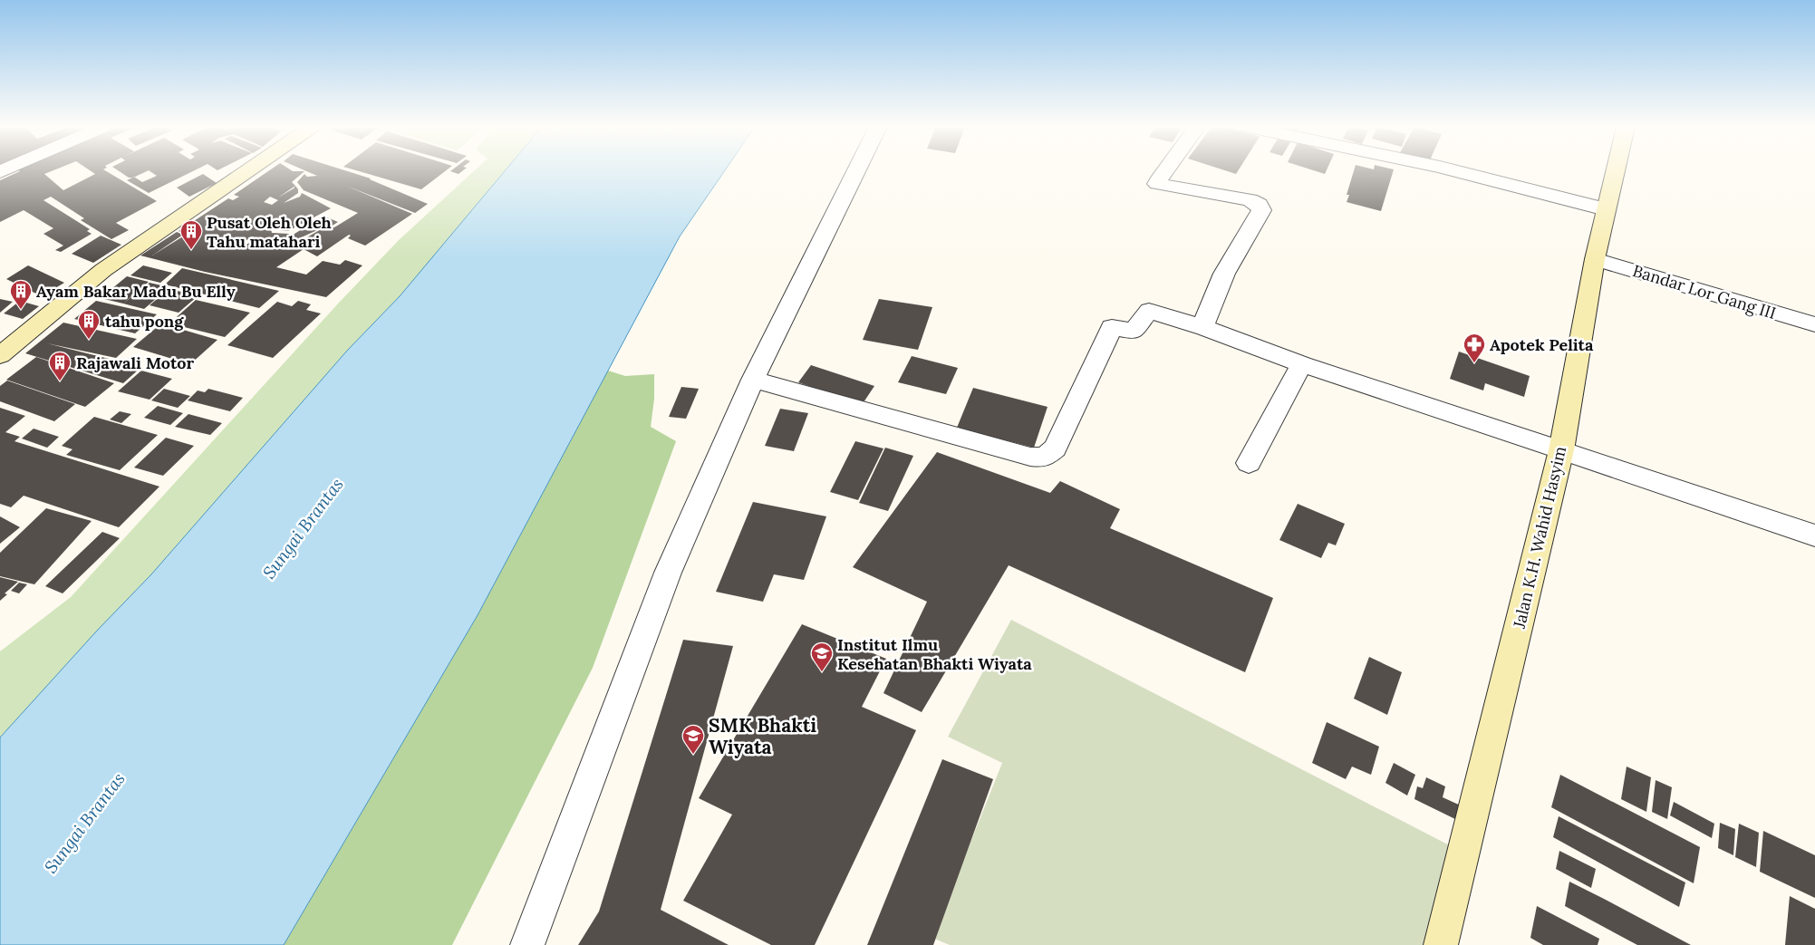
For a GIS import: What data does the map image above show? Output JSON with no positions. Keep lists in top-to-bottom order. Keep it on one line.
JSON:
{"streets":{"main road":["Jalan K.H. Wahid Hasyim"],"street":["Bandar Lor Gang III"]},"crossings":[["Bandar Lor Gang III","Jalan K.H. Wahid Hasyim"]],"water":["Sungai Brantas"],"places":{"building":["Pusat Oleh Oleh Tahu matahari","Ayam Bakar Madu Bu Elly","tahu pong","Rajawali Motor"],"pharmacy":["Apotek Pelita"],"school or university":["Institut Ilmu Kesehatan Bhakti Wiyata","SMK Bhakti Wiyata"]}}
